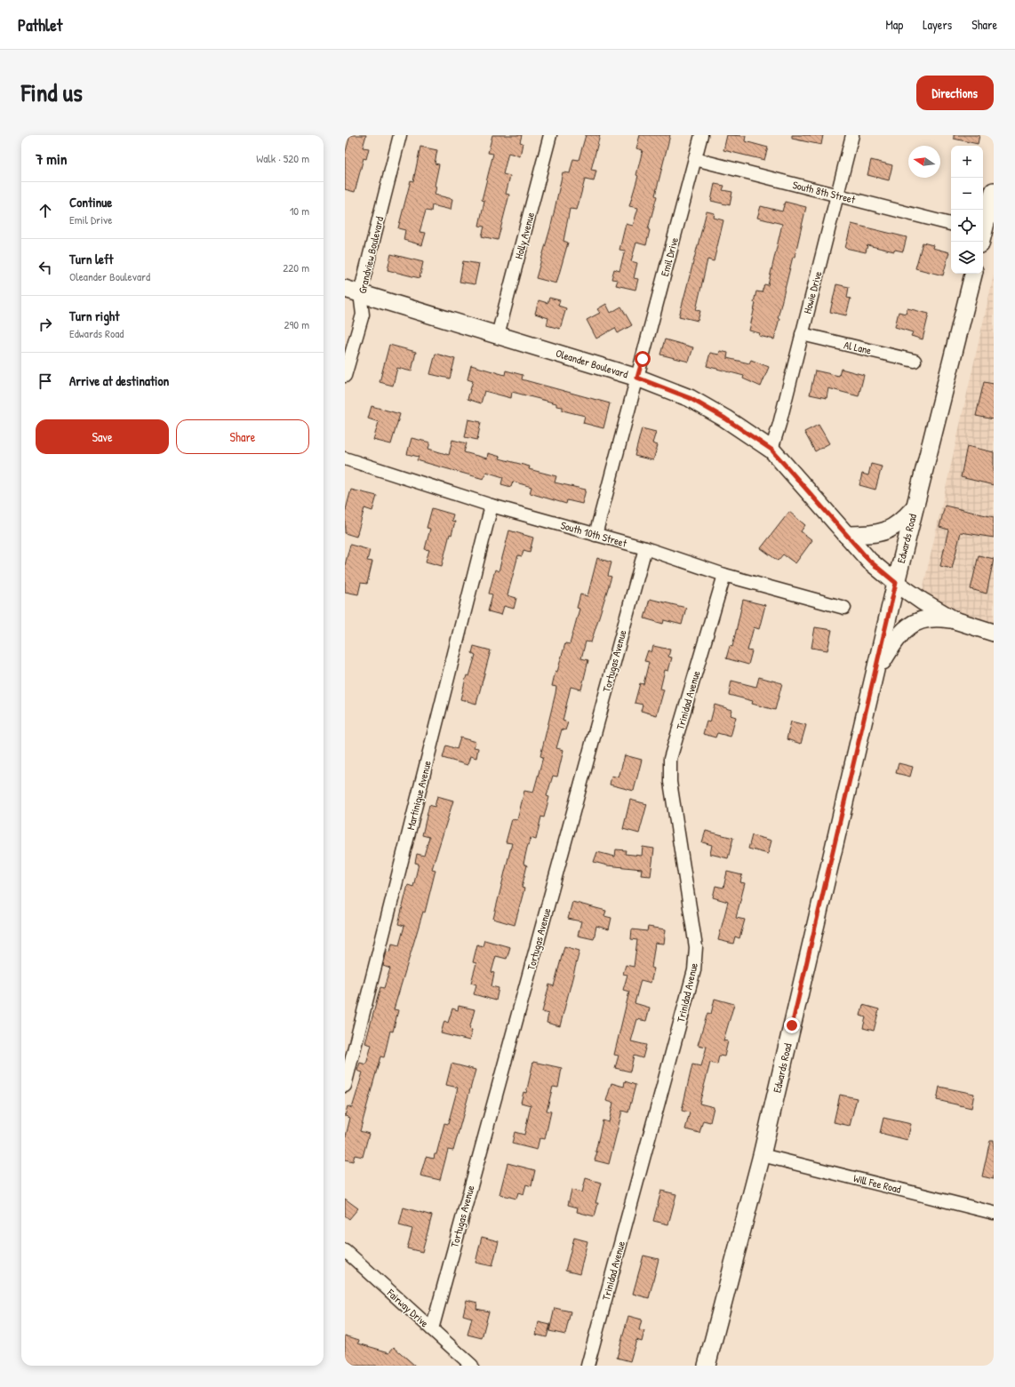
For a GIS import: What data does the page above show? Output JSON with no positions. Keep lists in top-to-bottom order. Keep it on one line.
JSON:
{"streets":{"main road":["Oleander Boulevard","Edwards Road"],"street":["South 8th Street","Holly Avenue","Grandview Boulevard","Emil Drive","Howie Drive","Al Lane","South 10th Street","Tortugas Avenue","Trinidad Avenue","Martinique Avenue","Will Fee Road","Fairway Drive"]},"crossings":[["South 8th Street","Emil Drive"],["South 8th Street","Howie Drive"],["Holly Avenue","Oleander Boulevard"],["Grandview Boulevard","Oleander Boulevard"],["Emil Drive","Oleander Boulevard"],["Howie Drive","Al Lane"],["Howie Drive","Oleander Boulevard"],["Oleander Boulevard","Edwards Road"],["South 10th Street","Tortugas Avenue"],["South 10th Street","Trinidad Avenue"],["South 10th Street","Martinique Avenue"],["Edwards Road","Will Fee Road"],["Tortugas Avenue","Fairway Drive"]],"north":"left","page":{"header":"Pathlet","nav":["Map","Layers","Share"],"title":"Find us","buttons":["Directions",["Save","Share"]],"heading":["7 min","Walk · 520 m"],"map_buttons":["+","−"],"list":[["Continue","Emil Drive","10 m"],["Turn left","Oleander Boulevard","220 m"],["Turn right","Edwards Road","290 m"],"Arrive at destination"]}}
